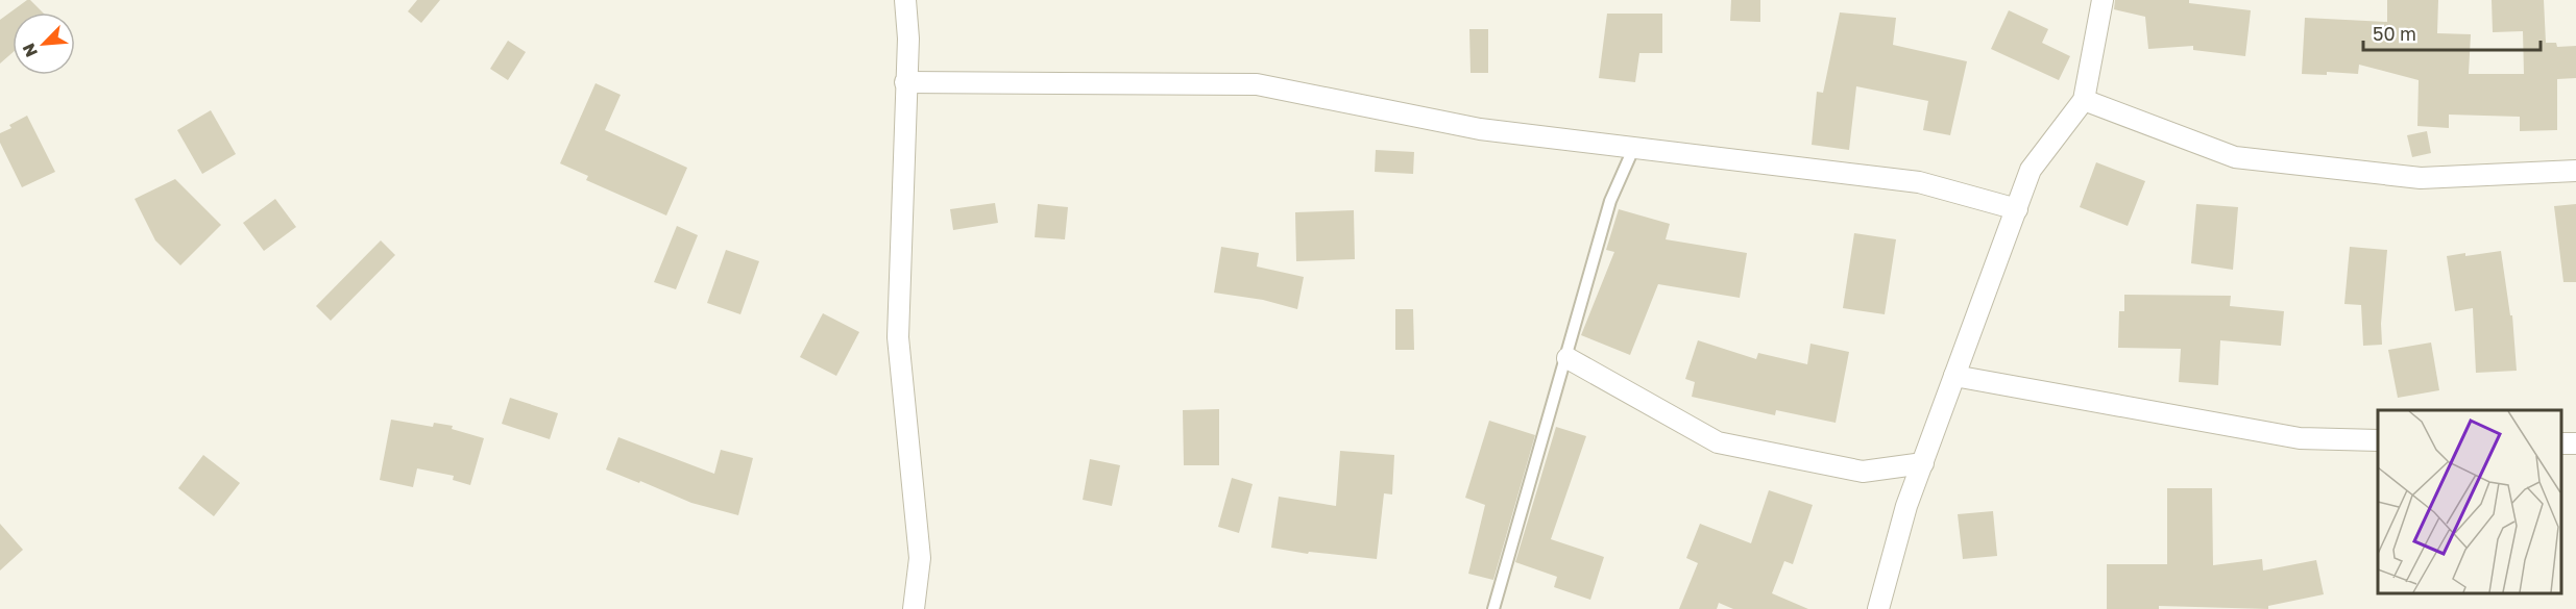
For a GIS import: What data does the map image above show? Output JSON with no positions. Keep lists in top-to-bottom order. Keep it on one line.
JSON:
{"scale_bar":"50 m","north":"bottom left"}
